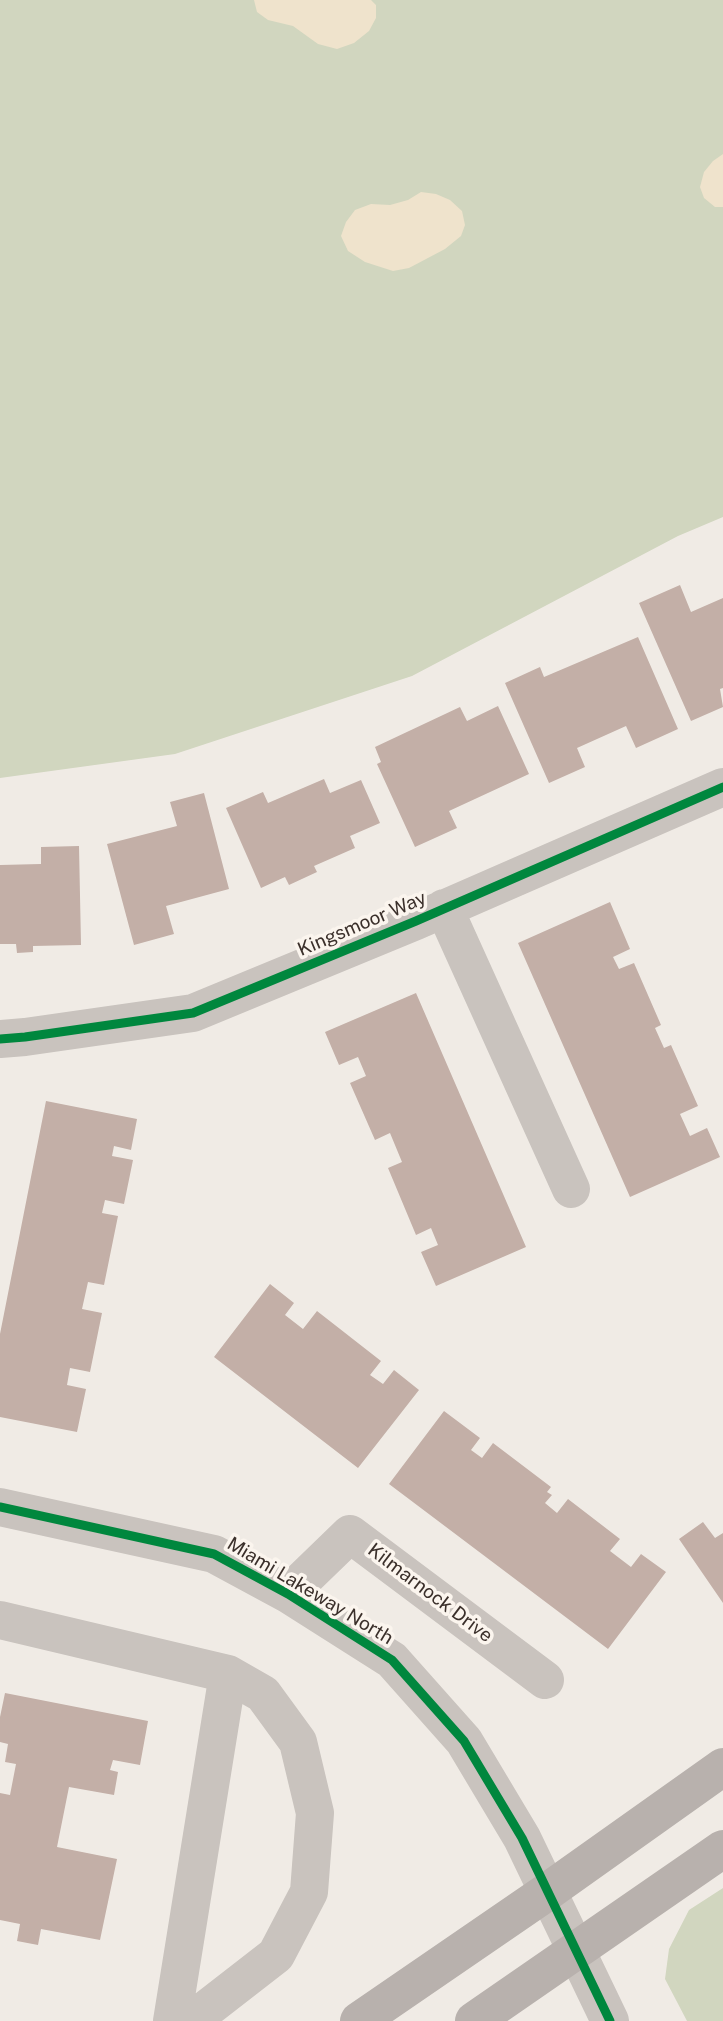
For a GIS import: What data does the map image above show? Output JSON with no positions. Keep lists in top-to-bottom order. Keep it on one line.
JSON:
{"streets":{"street":["Kingsmoor Way","Miami Lakeway North","Kilmarnock Drive"]},"crossings":[["Miami Lakeway North","Kilmarnock Drive"]]}
